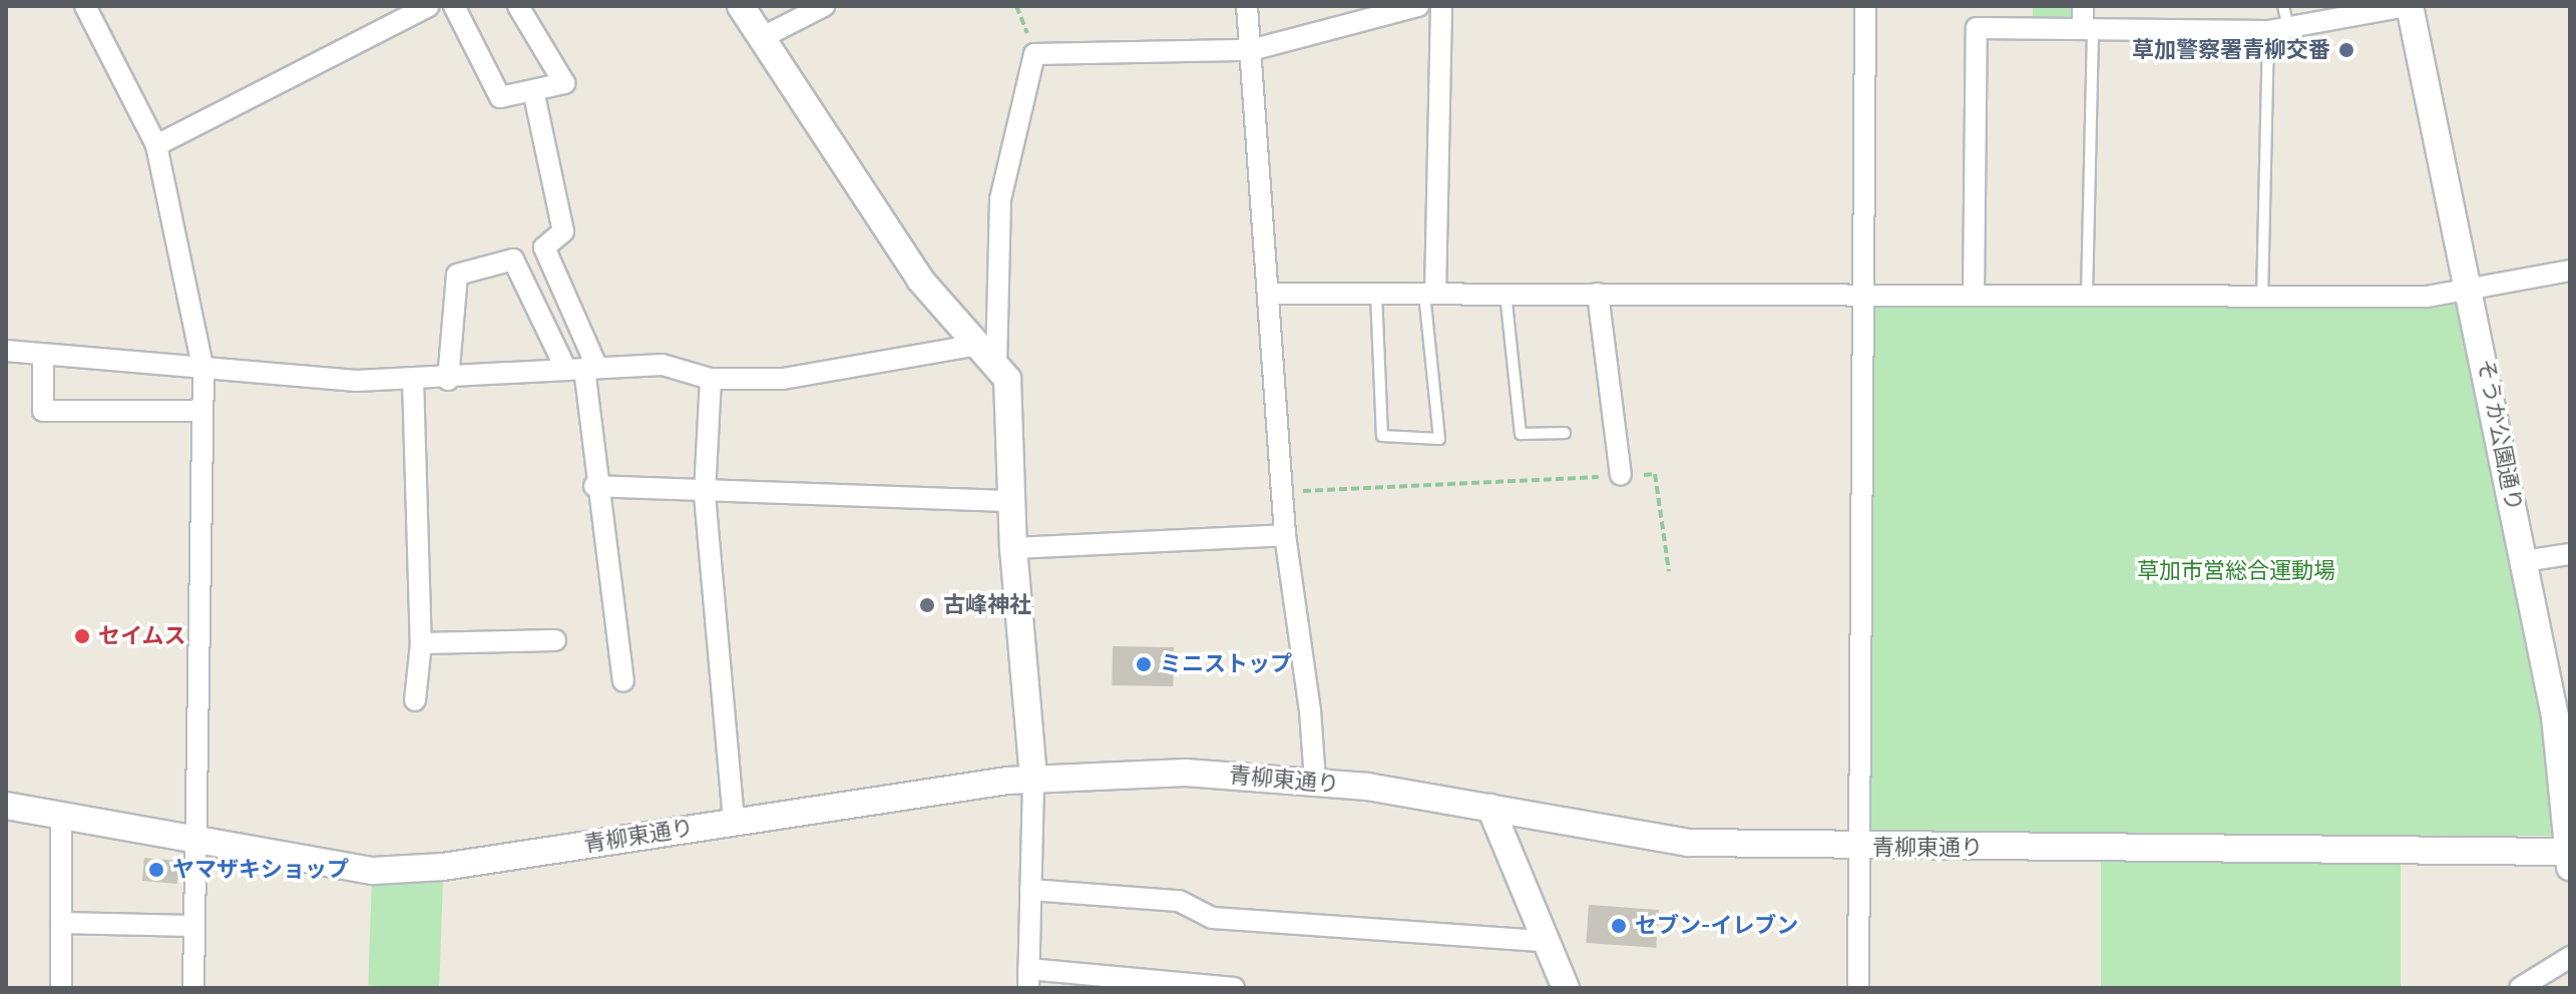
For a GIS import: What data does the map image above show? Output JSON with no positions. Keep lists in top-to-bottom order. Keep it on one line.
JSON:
{"streets":{"street":["そうか公園通り","青柳東通り"]},"crossings":[["そうか公園通り","青柳東通り"]],"parks":["草加市営総合運動場"],"places":["草加警察署青柳交番","古峰神社","セイムス","ミニストップ","ヤマザキショップ","セブン-イレブン"]}
